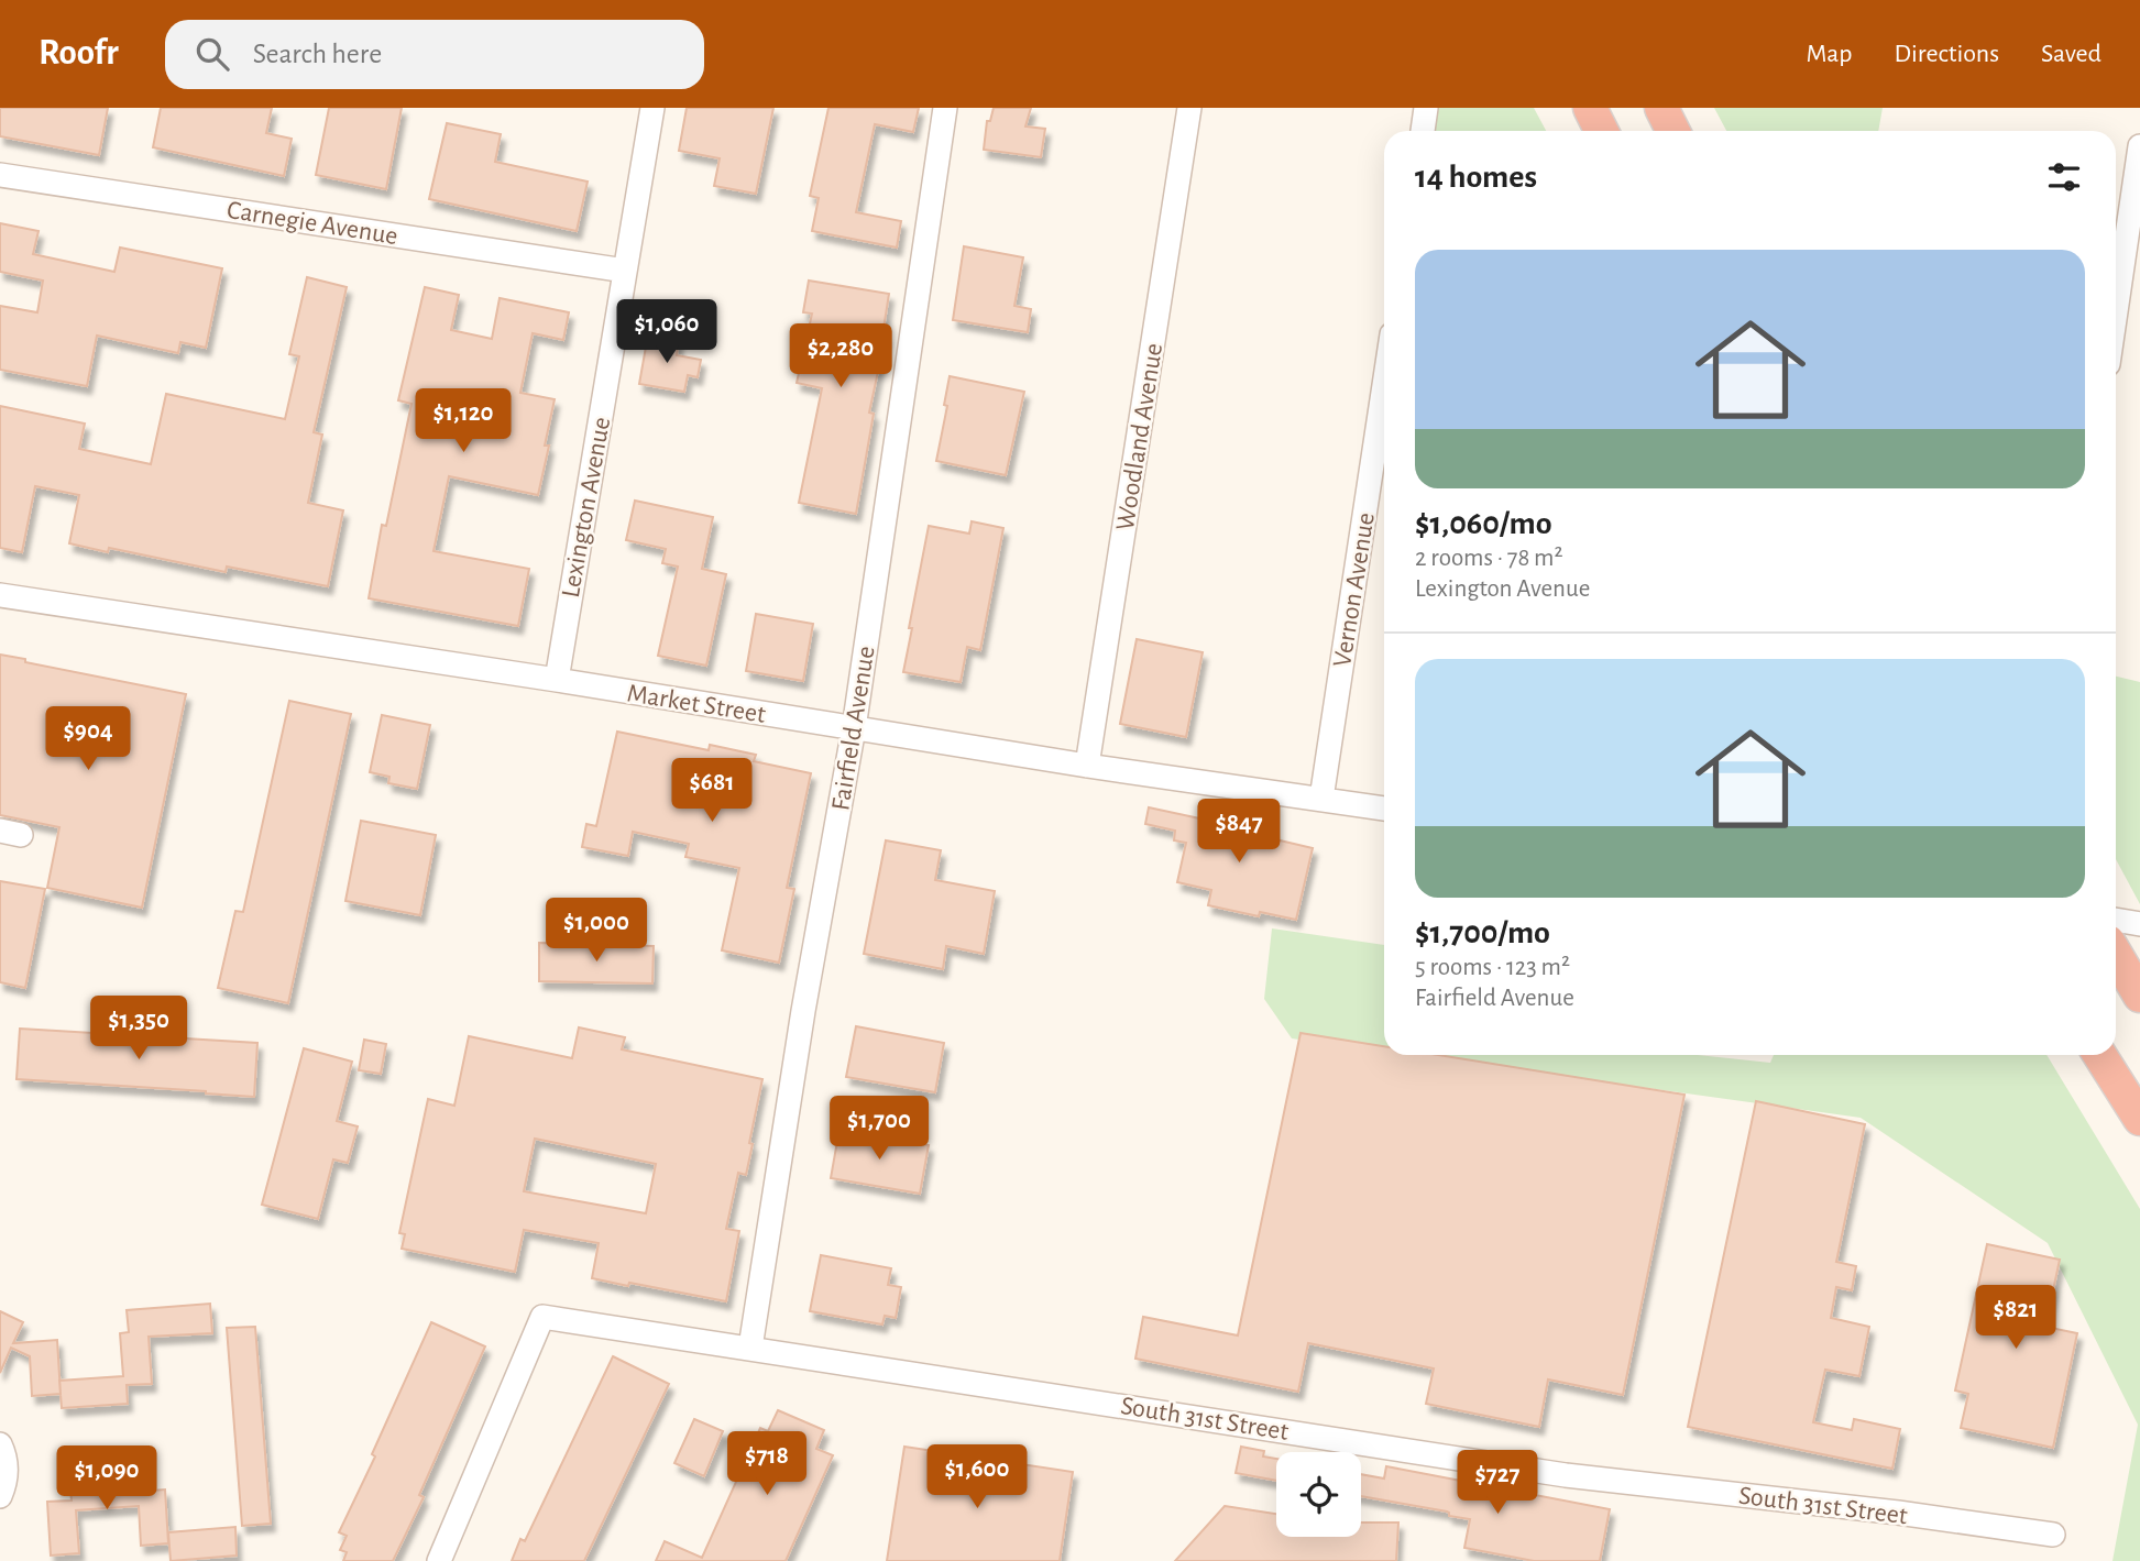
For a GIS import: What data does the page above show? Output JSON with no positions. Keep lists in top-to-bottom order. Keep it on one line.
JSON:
{"streets":{"street":["Carnegie Avenue","Woodland Avenue","Lexington Avenue","Vernon Avenue","Market Street","Fairfield Avenue","South 31st Street"]},"crossings":[["Carnegie Avenue","Lexington Avenue"],["Woodland Avenue","Market Street"],["Lexington Avenue","Market Street"],["Vernon Avenue","Market Street"],["Market Street","Fairfield Avenue"],["Fairfield Avenue","South 31st Street"]],"page":{"header":"Roofr","search":"Search here","nav":["Map","Directions","Saved"],"heading":"14 homes","list":[{"name":"$1,060/mo","note":"2 rooms · 78 m² · Lexington Avenue"},{"name":"$1,700/mo","note":"5 rooms · 123 m² · Fairfield Avenue"}],"price":["$1,060","$2,280","$1,120","$904","$681","$847","$1,000","$1,350","$1,700","$821","$718","$1,600","$1,090","$727"]}}
